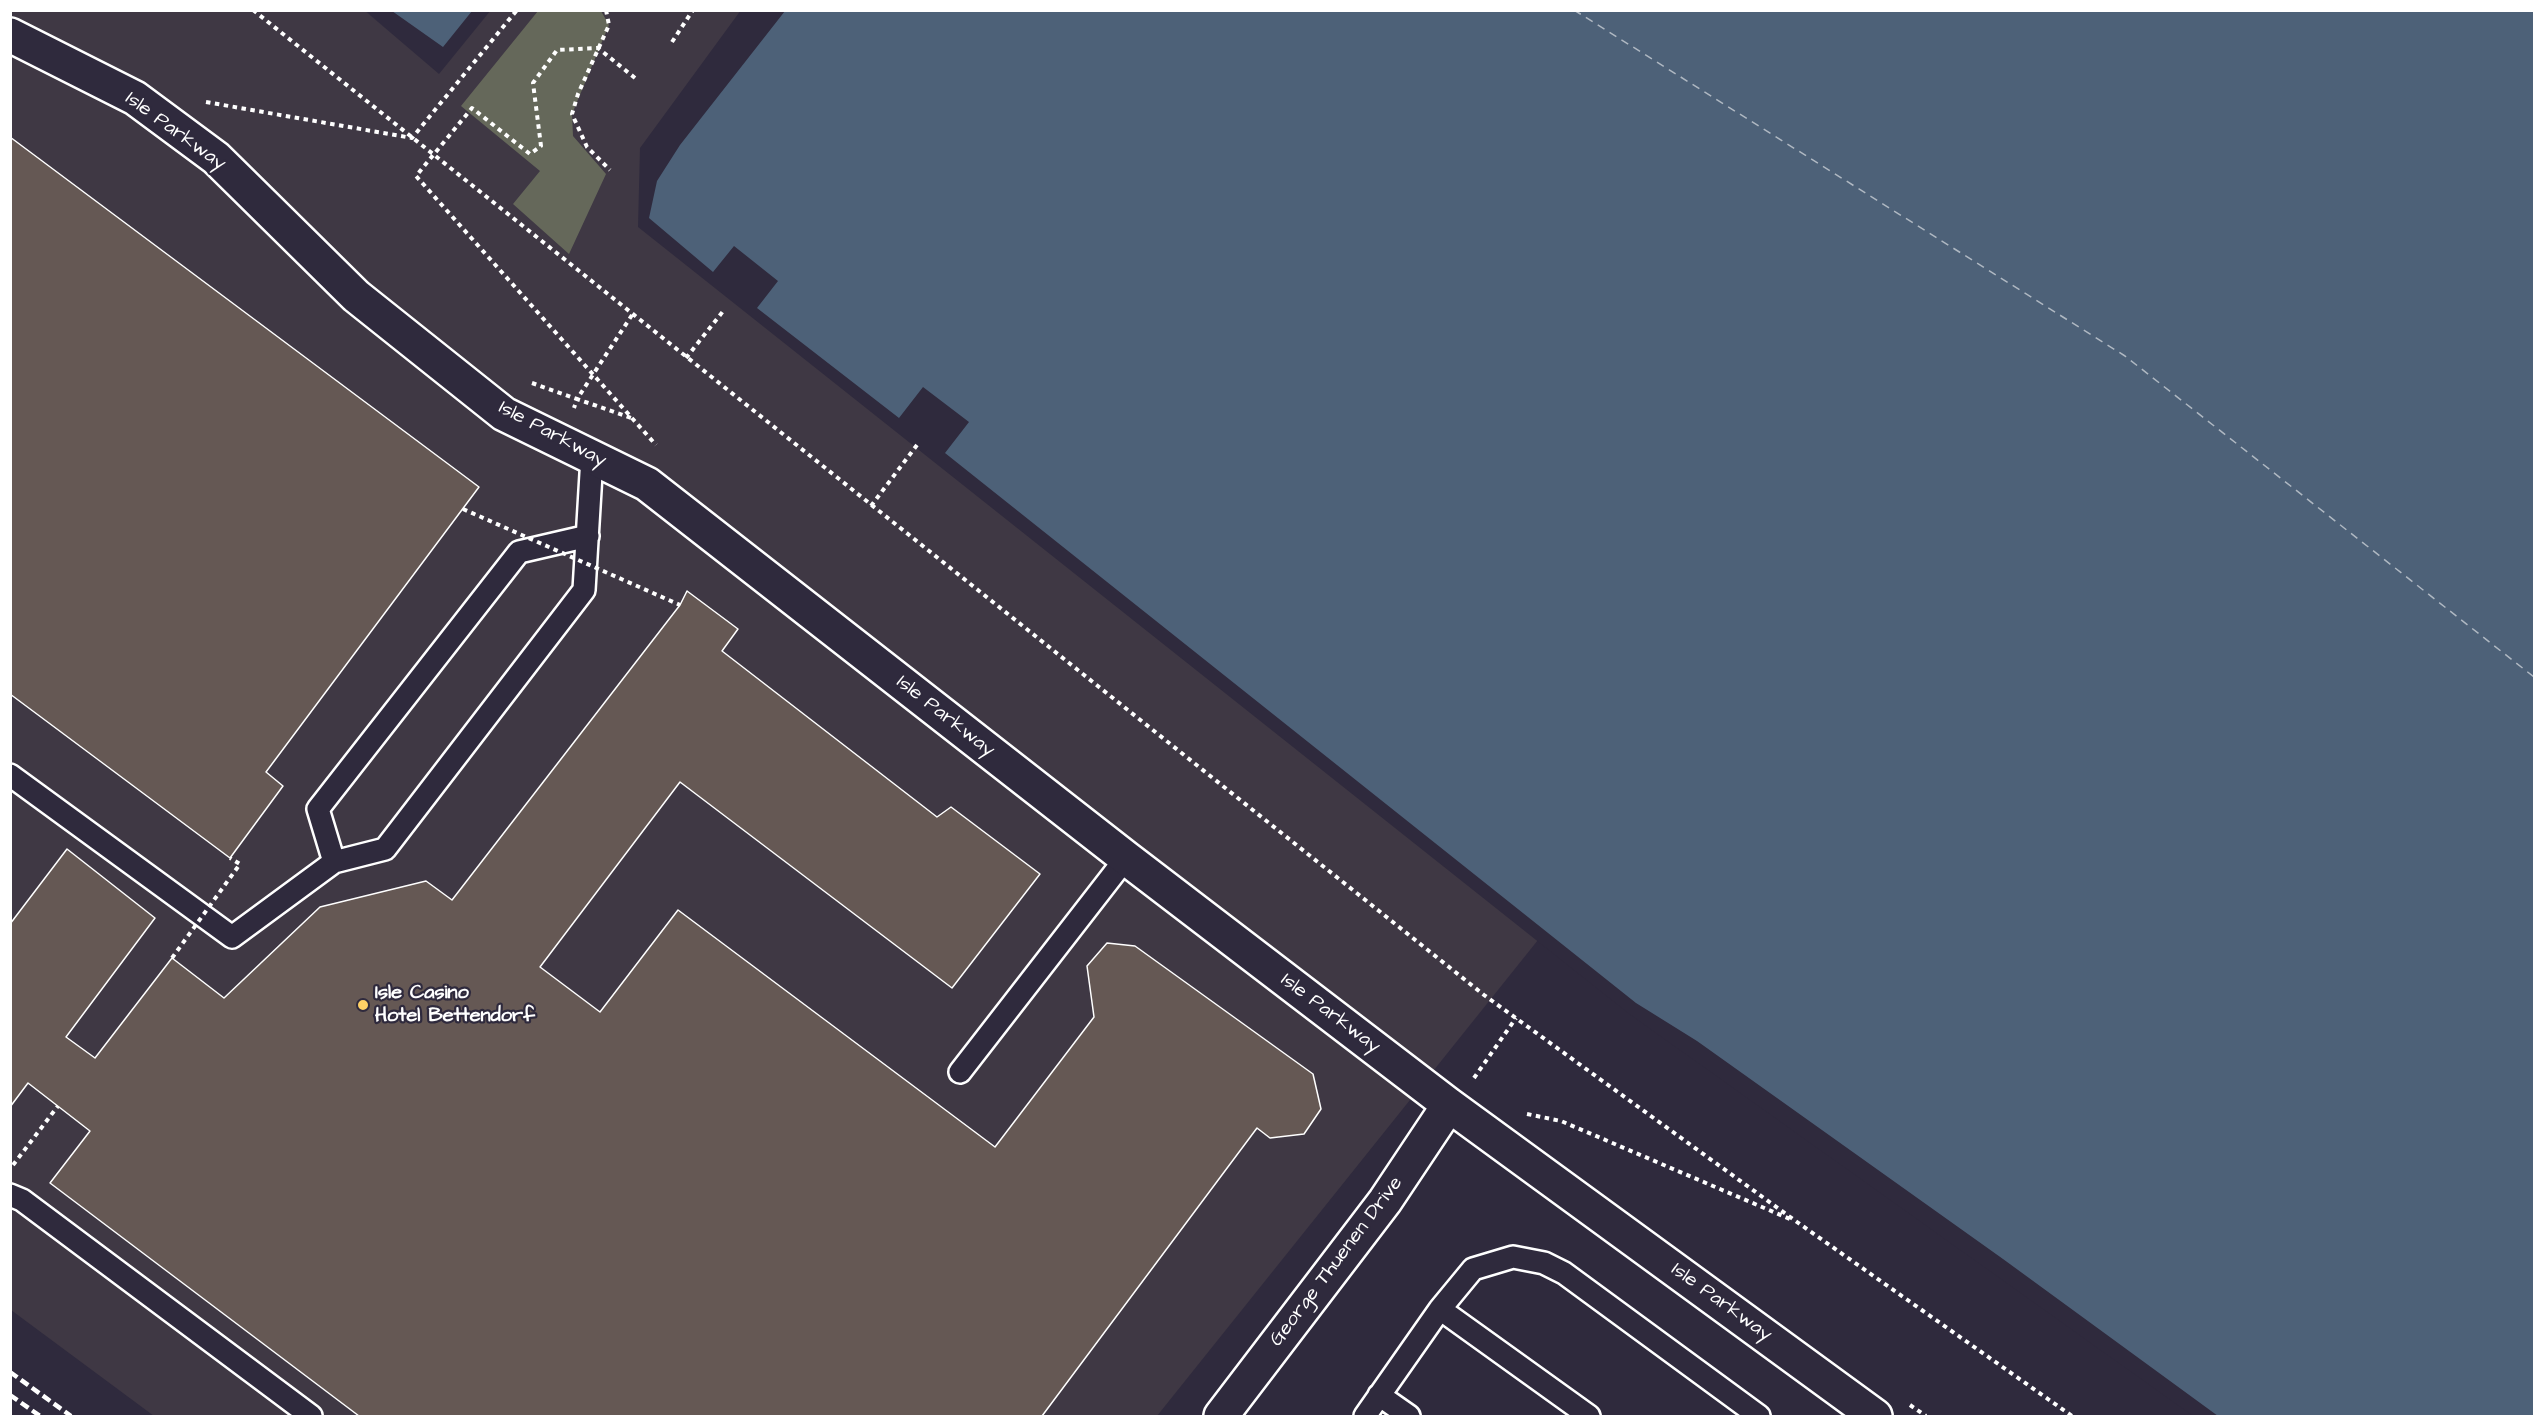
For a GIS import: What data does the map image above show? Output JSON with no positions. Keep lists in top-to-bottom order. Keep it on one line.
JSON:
{"streets":{"street":["Isle Parkway","George Thuenen Drive"]},"crossings":[["Isle Parkway","George Thuenen Drive"]],"places":["Isle Casino Hotel Bettendorf"]}
